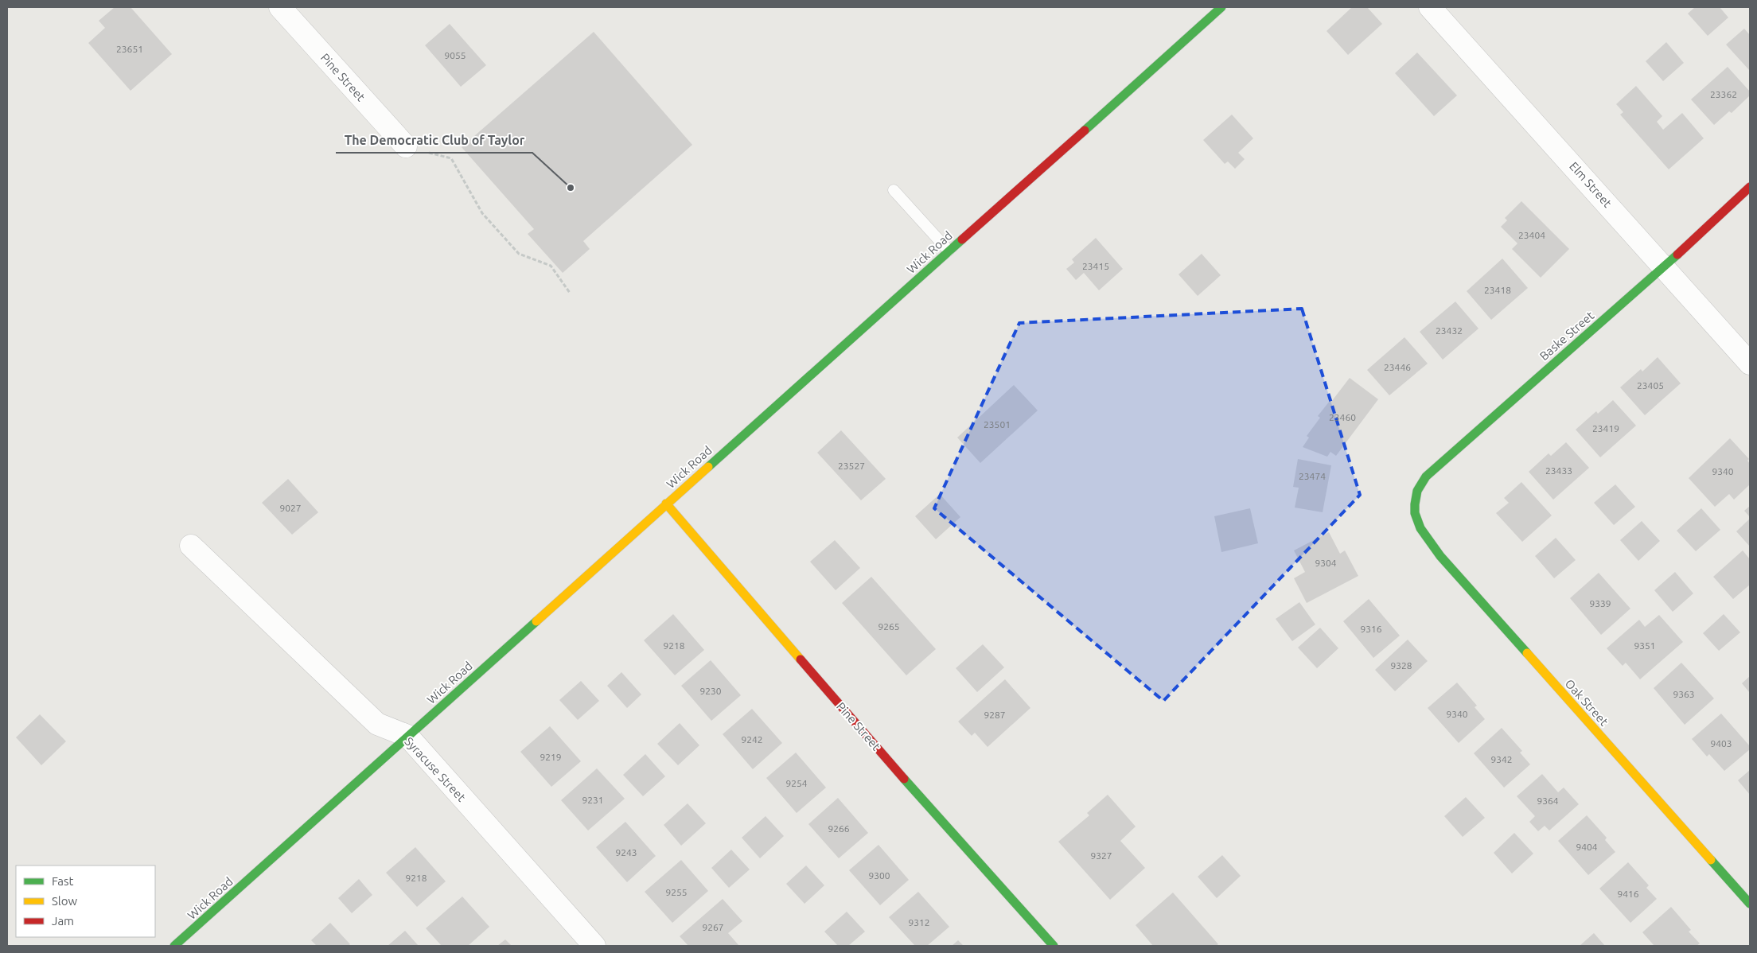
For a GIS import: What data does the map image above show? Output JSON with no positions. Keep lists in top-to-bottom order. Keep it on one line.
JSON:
{"streets":{"street":["Pine Street","Elm Street","Wick Road","Baske Street","Oak Street","Syracuse Street"]},"crossings":[["Pine Street","Wick Road"],["Elm Street","Baske Street"],["Wick Road","Syracuse Street"],["Baske Street","Oak Street"]],"places":["The Democratic Club of Taylor"],"house_numbers":["23651","9055","23362","23404","23415","23418","23432","23446","23405","23460","23501","23419","23527","23433","9340","23474","9027","9304","9339","9265","9316","9218","9351","9328","9230","9363","9340","9287","9242","9403","9219","9342","9254","9231","9364","9266","9404","9243","9327","9300","9218","9255","9416","9312","9267"],"legend":["Fast","Slow","Jam"]}
